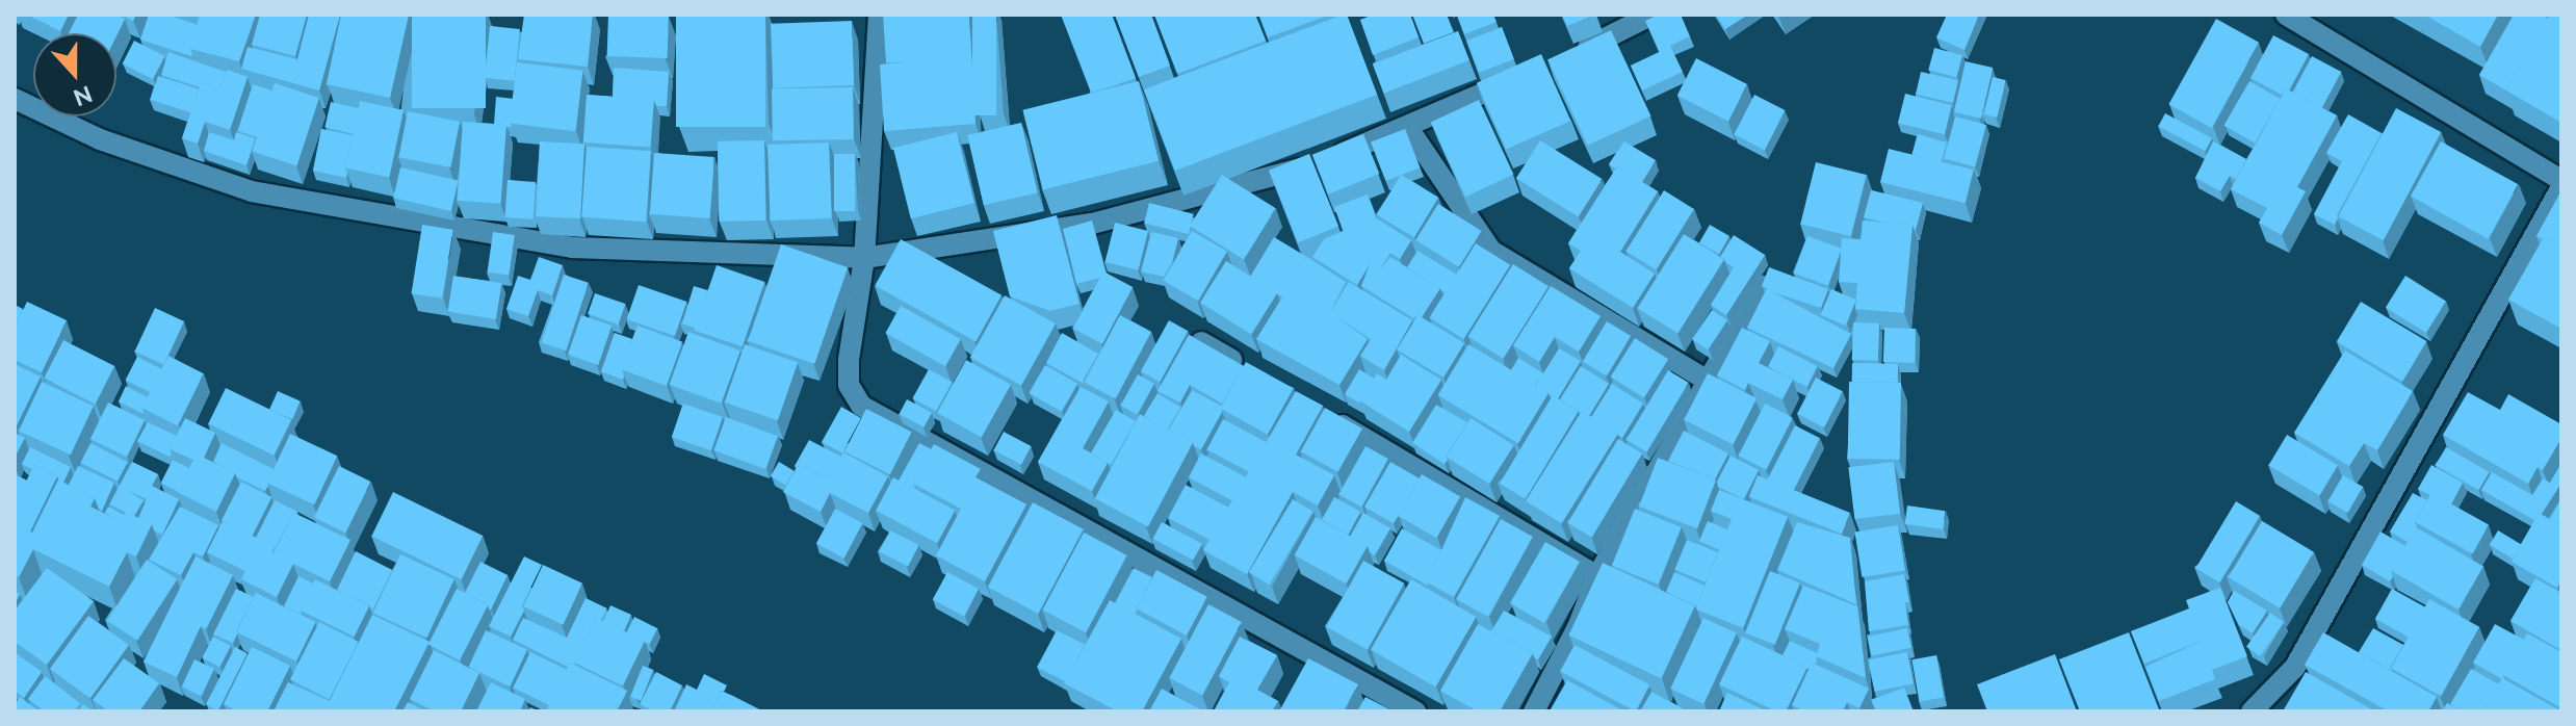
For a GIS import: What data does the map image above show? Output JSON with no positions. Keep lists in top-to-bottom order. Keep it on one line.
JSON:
{"north":"bottom"}
